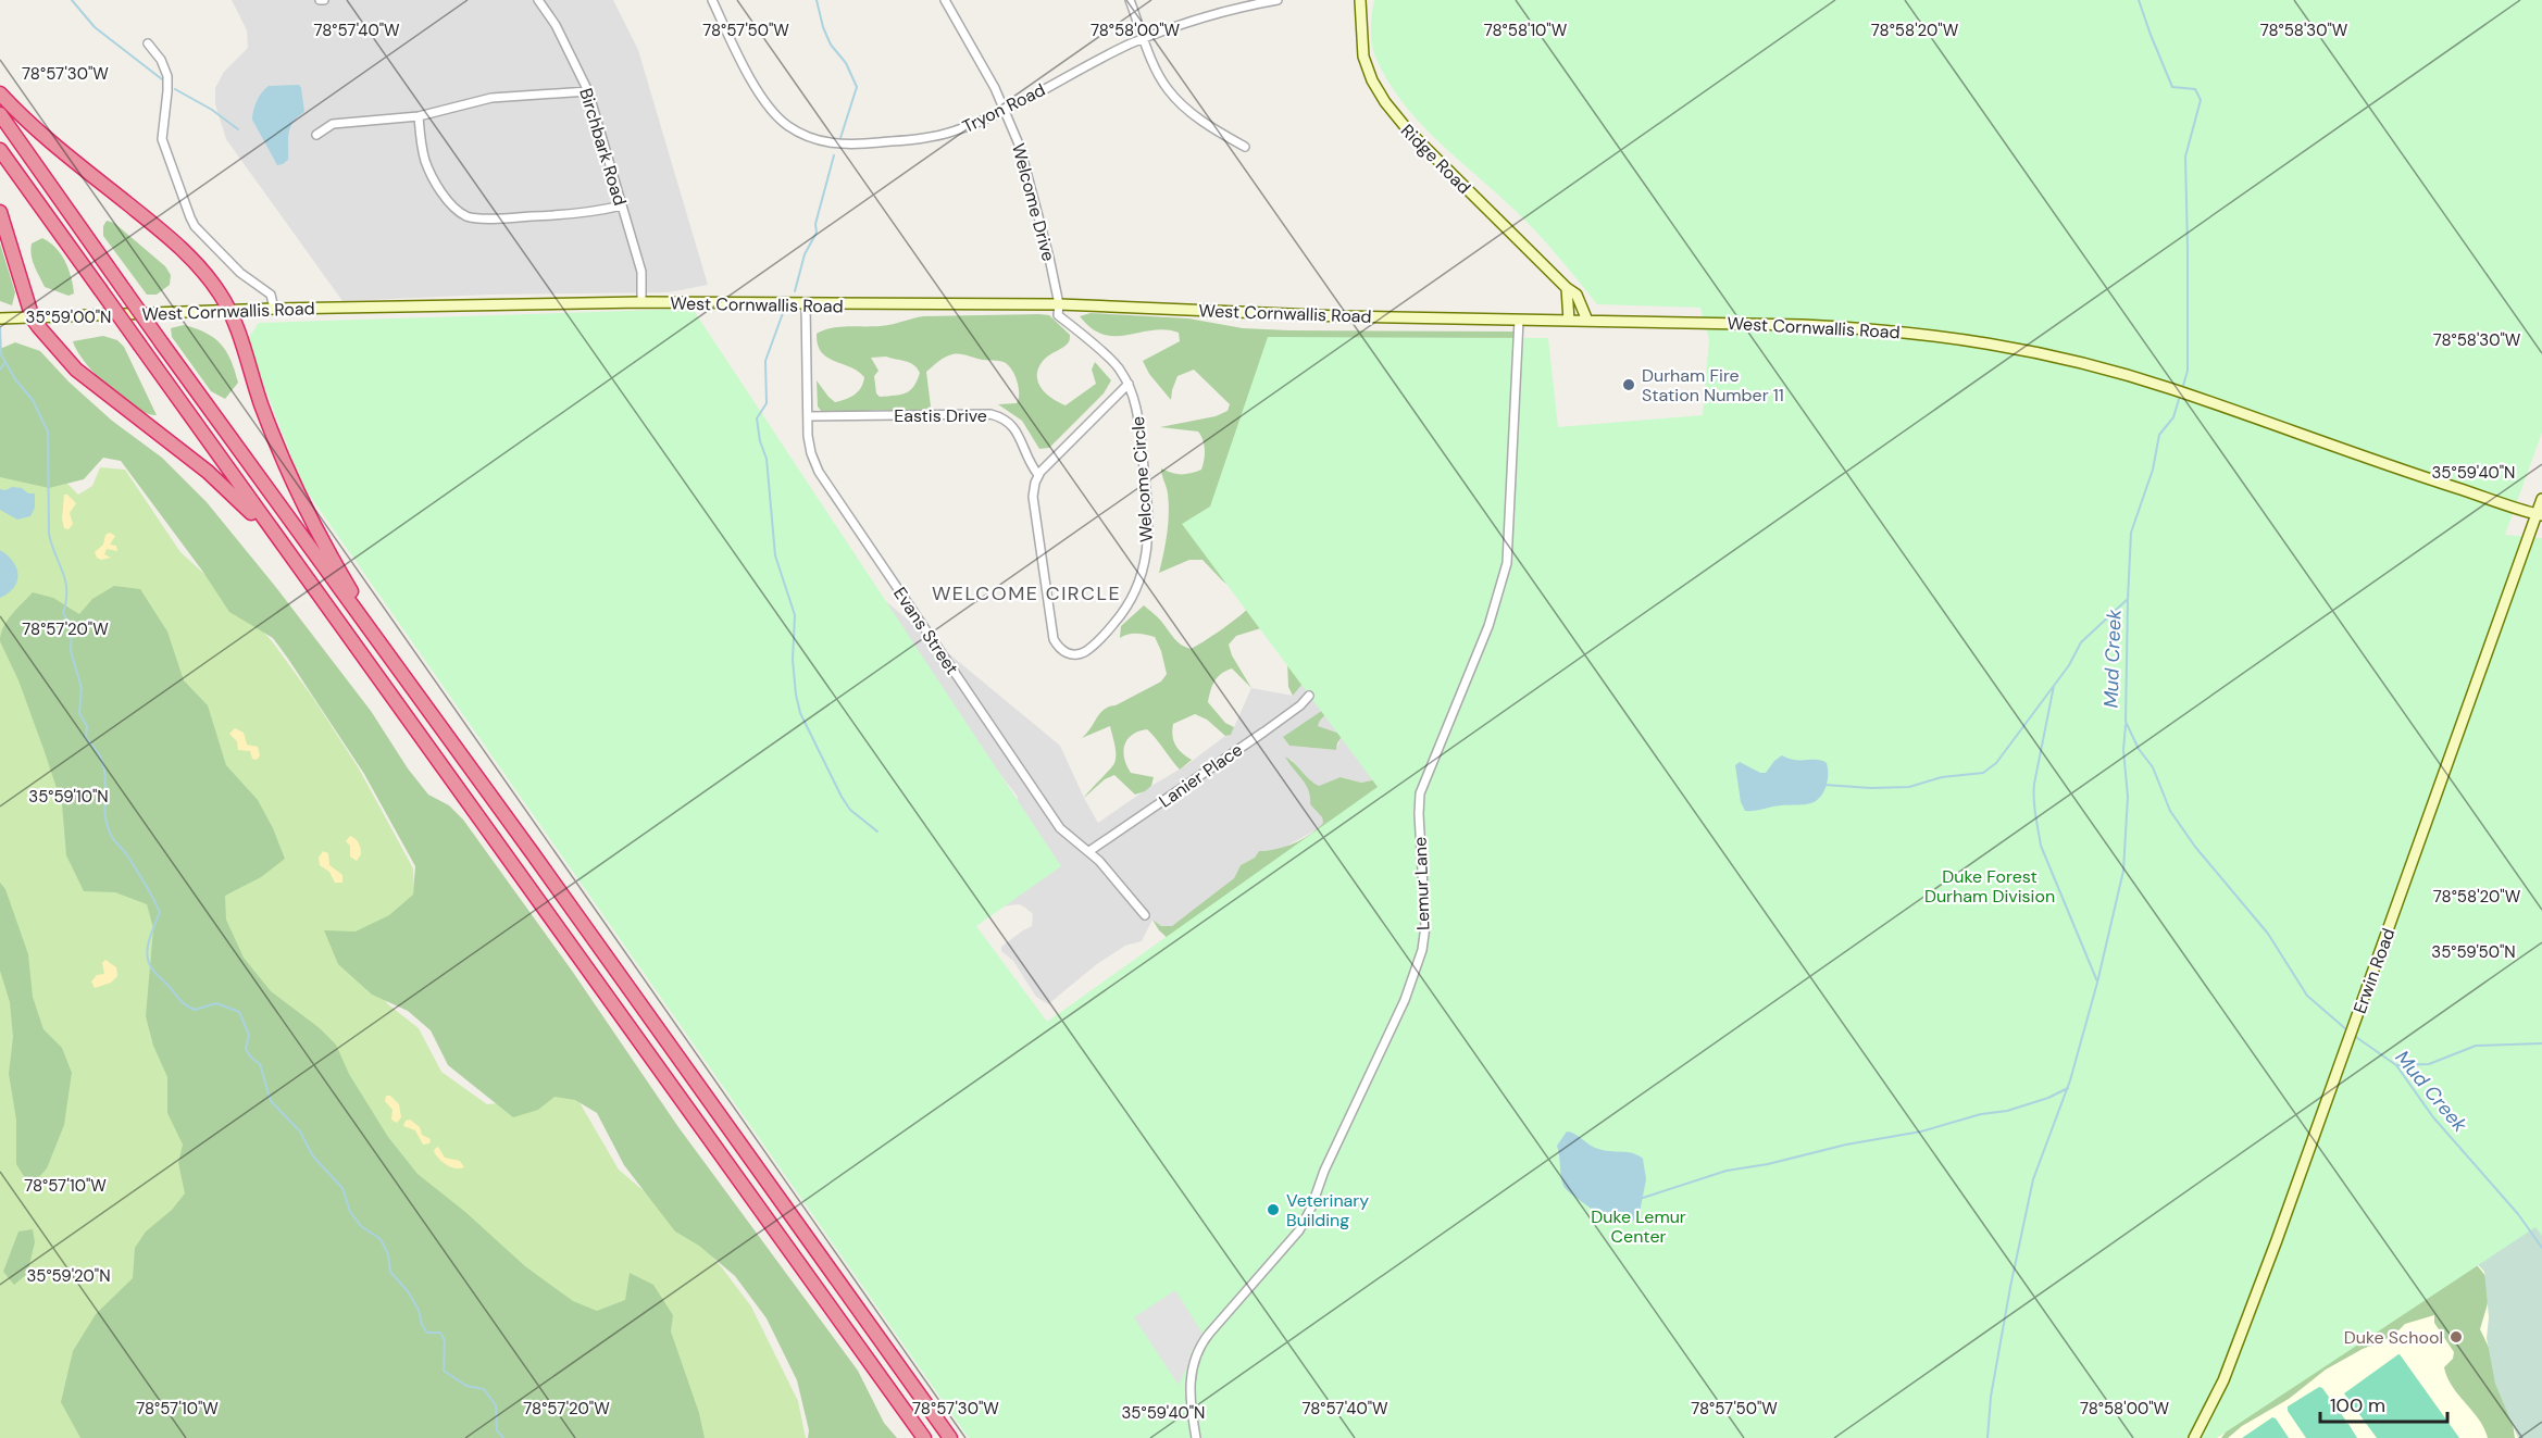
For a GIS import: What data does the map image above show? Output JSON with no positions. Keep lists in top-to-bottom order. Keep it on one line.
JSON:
{"streets":{"street":["Tryon Road","Birchbark Road","Ridge Road","Welcome Drive","West Cornwallis Road","Eastis Drive","Welcome Circle","Evans Street","Lanier Place","Lemur Lane","Erwin Road"]},"crossings":[["Tryon Road","Welcome Drive"],["Birchbark Road","West Cornwallis Road"],["Ridge Road","West Cornwallis Road"],["Welcome Drive","West Cornwallis Road"],["Welcome Drive","Welcome Circle"],["West Cornwallis Road","Welcome Circle"],["West Cornwallis Road","Evans Street"],["West Cornwallis Road","Lemur Lane"],["West Cornwallis Road","Erwin Road"],["Eastis Drive","Welcome Circle"],["Eastis Drive","Evans Street"],["Evans Street","Lanier Place"]],"districts":["WELCOME CIRCLE"],"water":["Mud Creek"],"parks":["Duke Forest Durham Division","Duke Lemur Center"],"places":["Durham Fire Station Number 11","Veterinary Building","Duke School"],"scale_bar":"100 m","coordinates":["78°57'50\"W","78°58'10\"W","78°58'20\"W","78°57'40\"W","78°58'00\"W","78°58'30\"W","78°57'30\"W","35°59'00\"N","35°59'40\"N","78°57'20\"W","35°59'10\"N","35°59'50\"N","78°57'10\"W","35°59'20\"N"]}
